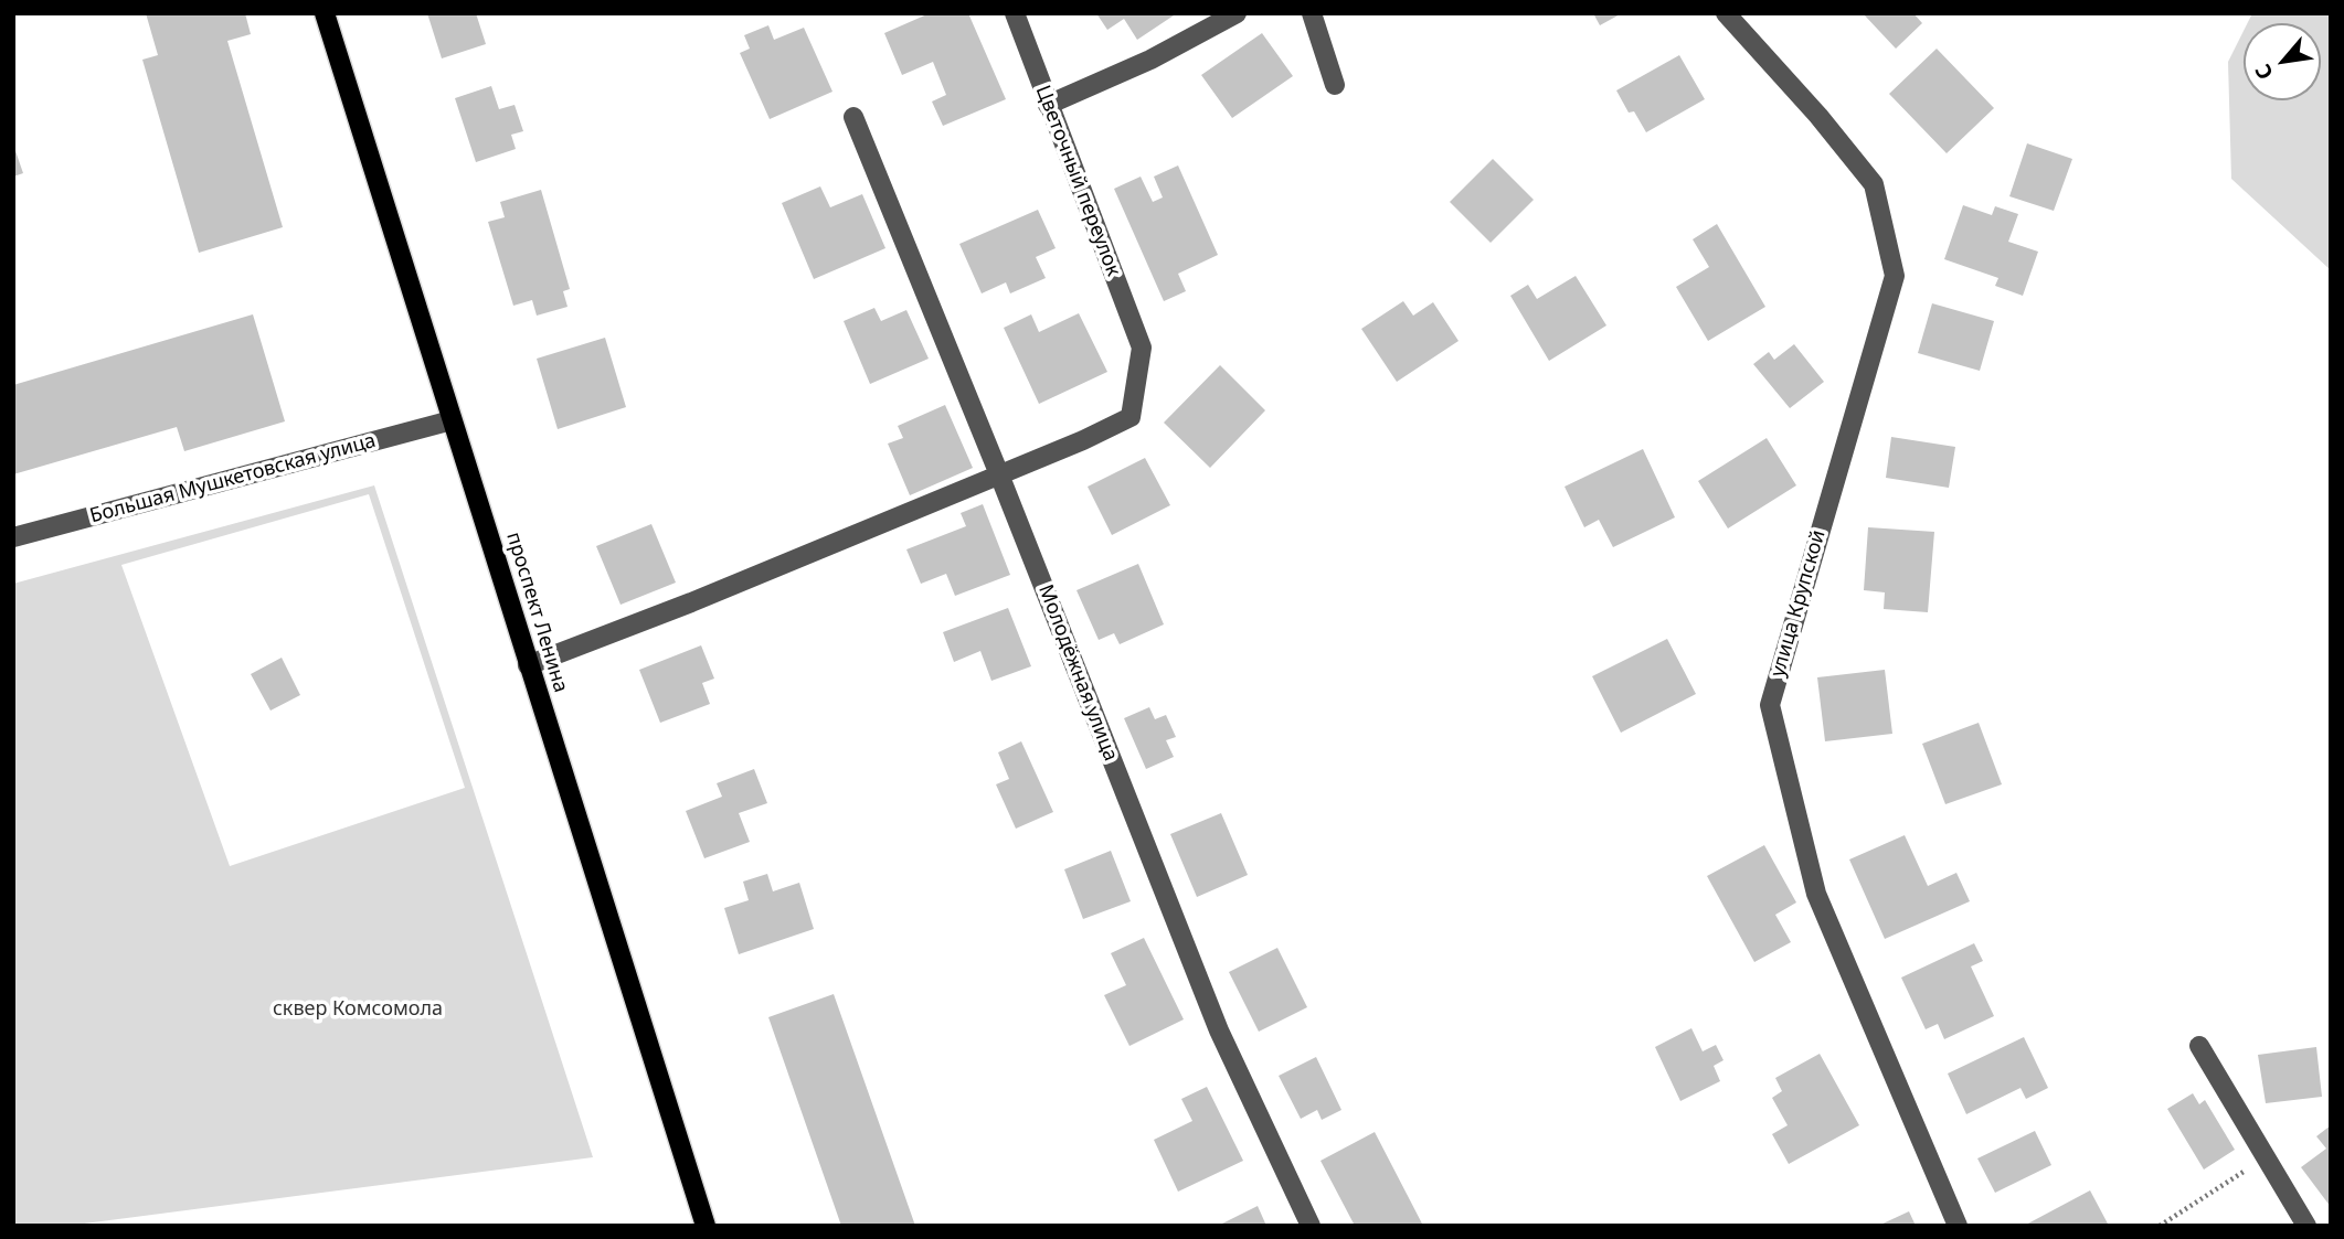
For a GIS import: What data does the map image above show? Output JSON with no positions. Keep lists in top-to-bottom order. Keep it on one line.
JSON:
{"streets":{"main road":["проспект Ленина"],"street":["Цветочный переулок","Большая Мушкетовская улица","улица Крупской","Молодёжная улица"]},"crossings":[["Цветочный переулок","Молодёжная улица"],["Большая Мушкетовская улица","проспект Ленина"]],"parks":["сквер Комсомола"],"north":"bottom left"}
